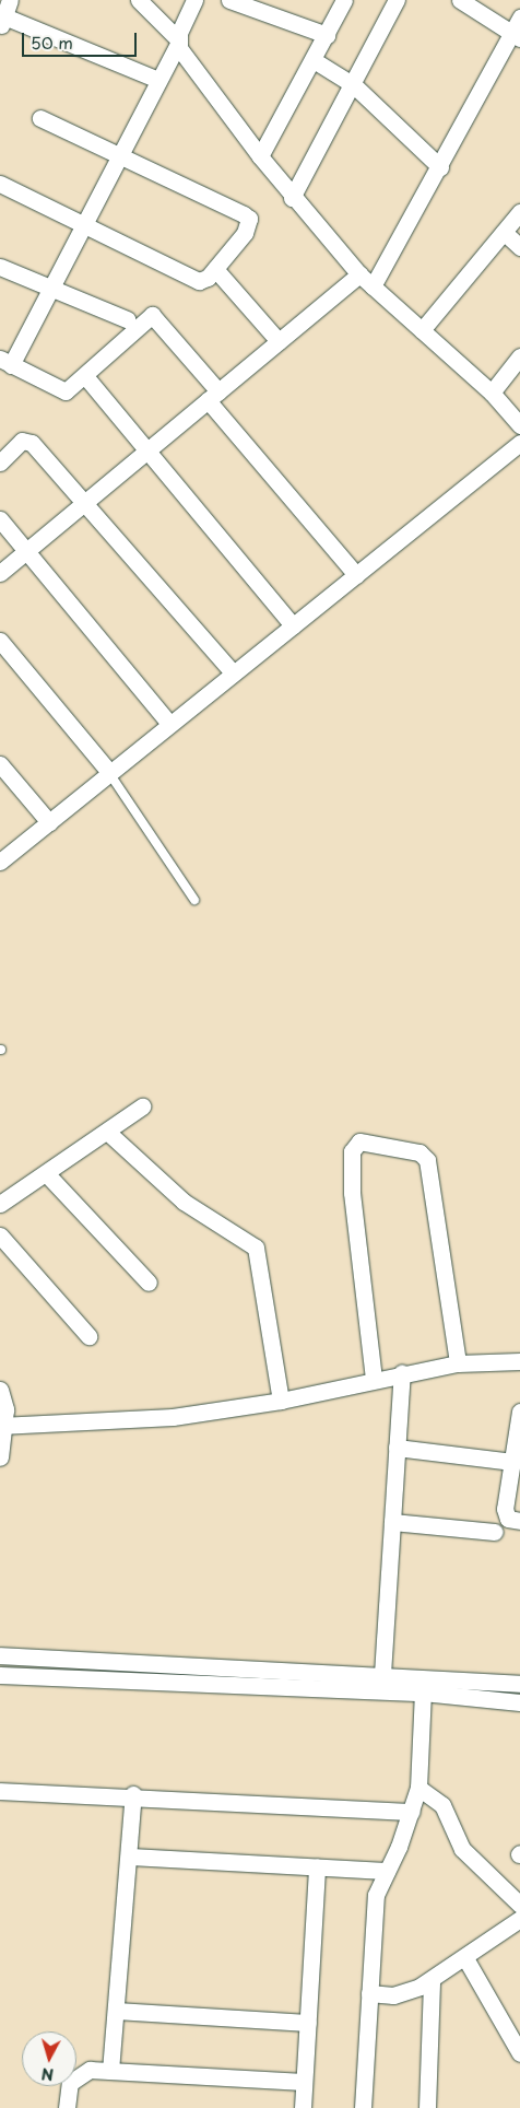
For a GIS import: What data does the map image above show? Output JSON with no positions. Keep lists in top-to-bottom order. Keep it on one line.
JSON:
{"scale_bar":"50 m","north":"bottom"}
